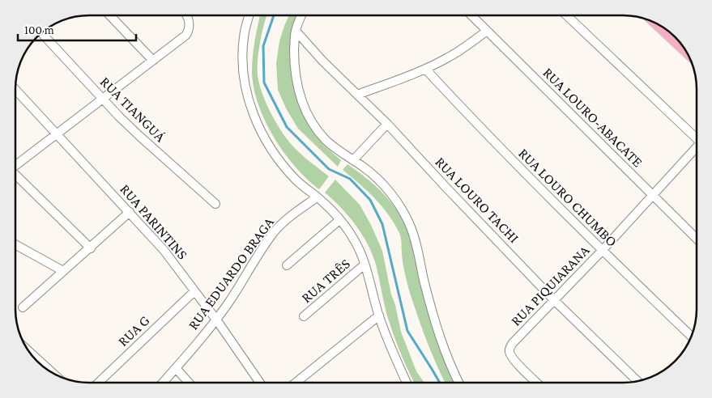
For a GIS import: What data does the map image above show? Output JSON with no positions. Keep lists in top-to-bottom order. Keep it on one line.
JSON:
{"streets":{"street":["RUA TIANGUÁ","RUA LOURO-ABACATE","RUA LOURO CHUMBO","RUA LOURO TACHI","RUA PARINTINS","RUA EDUARDO BRAGA","RUA TRÊS","RUA PIQUIARANA","RUA G"]},"crossings":[["RUA LOURO-ABACATE","RUA PIQUIARANA"],["RUA LOURO CHUMBO","RUA PIQUIARANA"],["RUA LOURO TACHI","RUA PIQUIARANA"],["RUA PARINTINS","RUA EDUARDO BRAGA"],["RUA PARINTINS","RUA G"]],"scale_bar":"100 m"}
